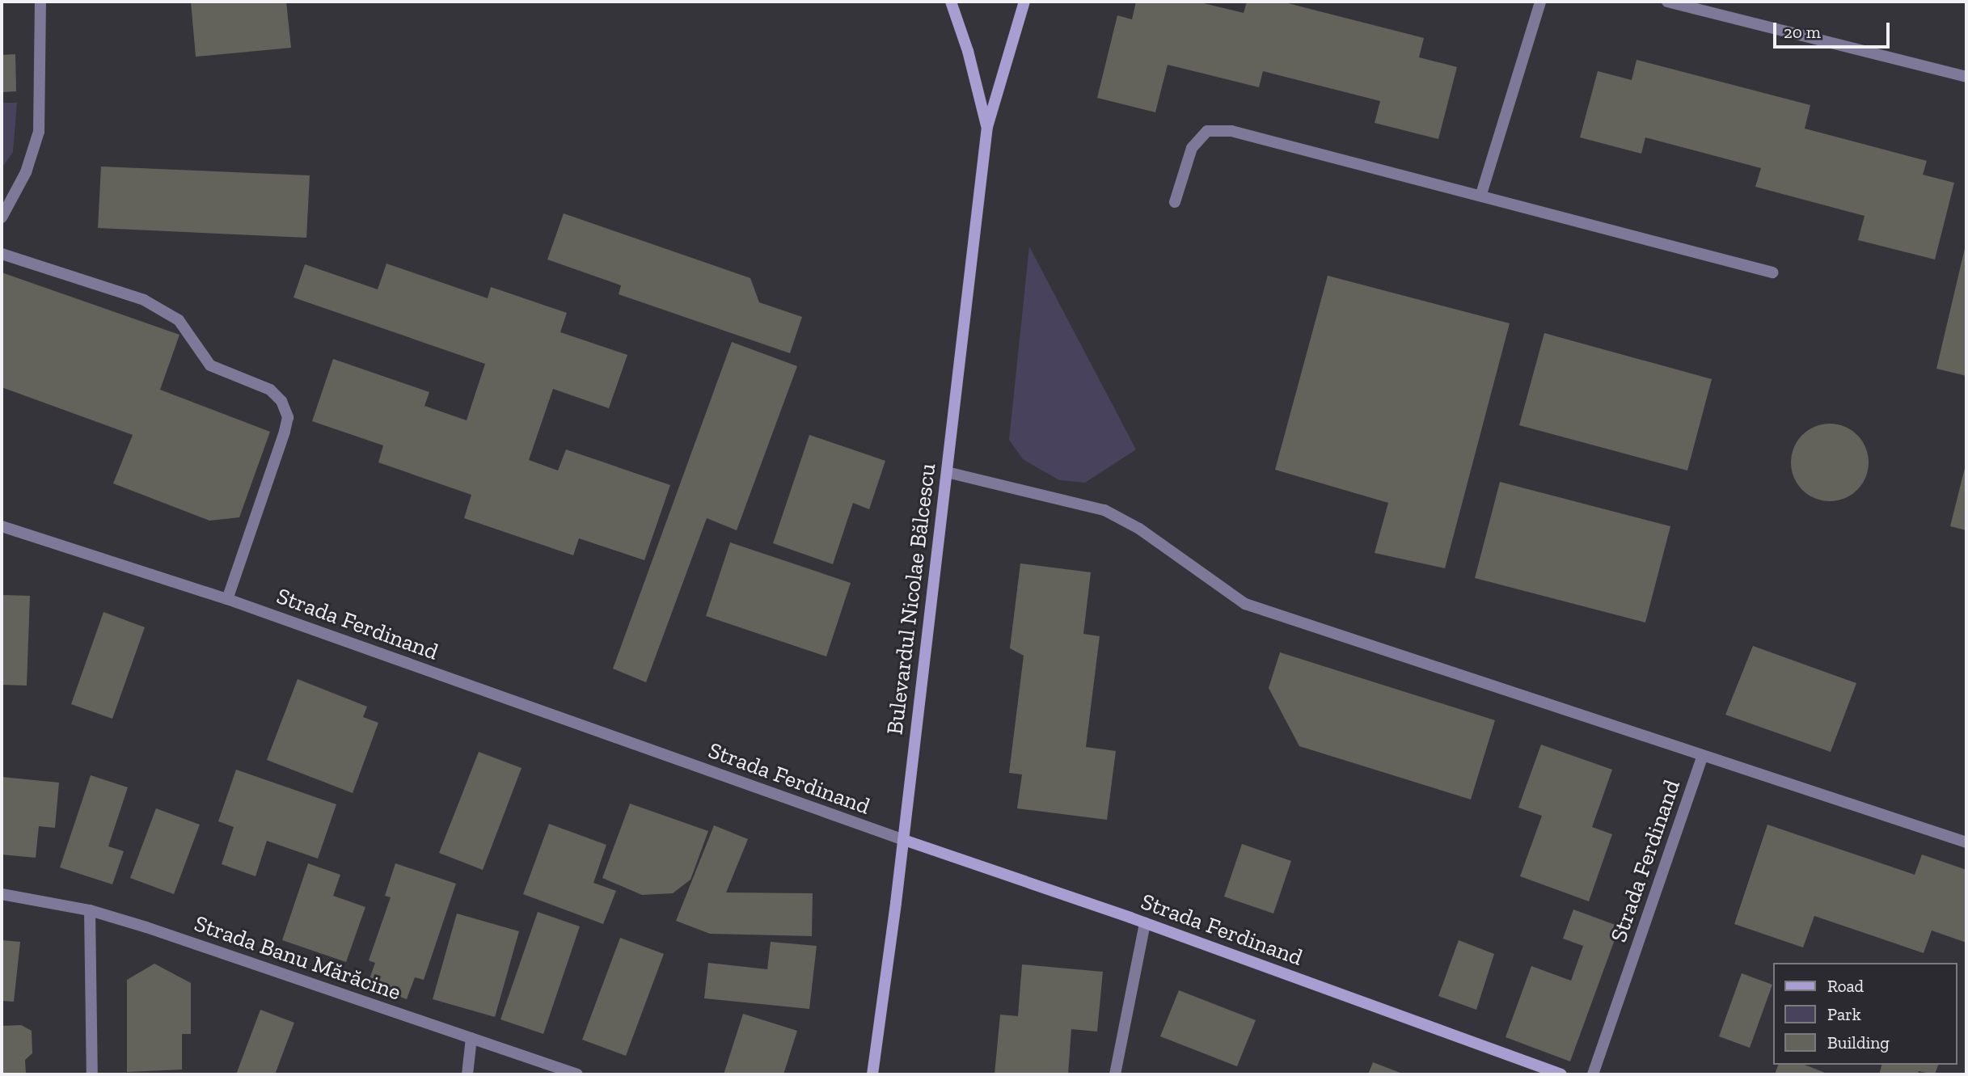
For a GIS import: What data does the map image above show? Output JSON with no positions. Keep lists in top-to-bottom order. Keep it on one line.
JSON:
{"streets":{"main road":["Bulevardul Nicolae Bălcescu","Strada Ferdinand"],"street":["Strada Banu Mărăcine"]},"crossings":[["Bulevardul Nicolae Bălcescu","Strada Ferdinand"]],"legend":["Road","Park","Building"],"scale_bar":"20 m"}
